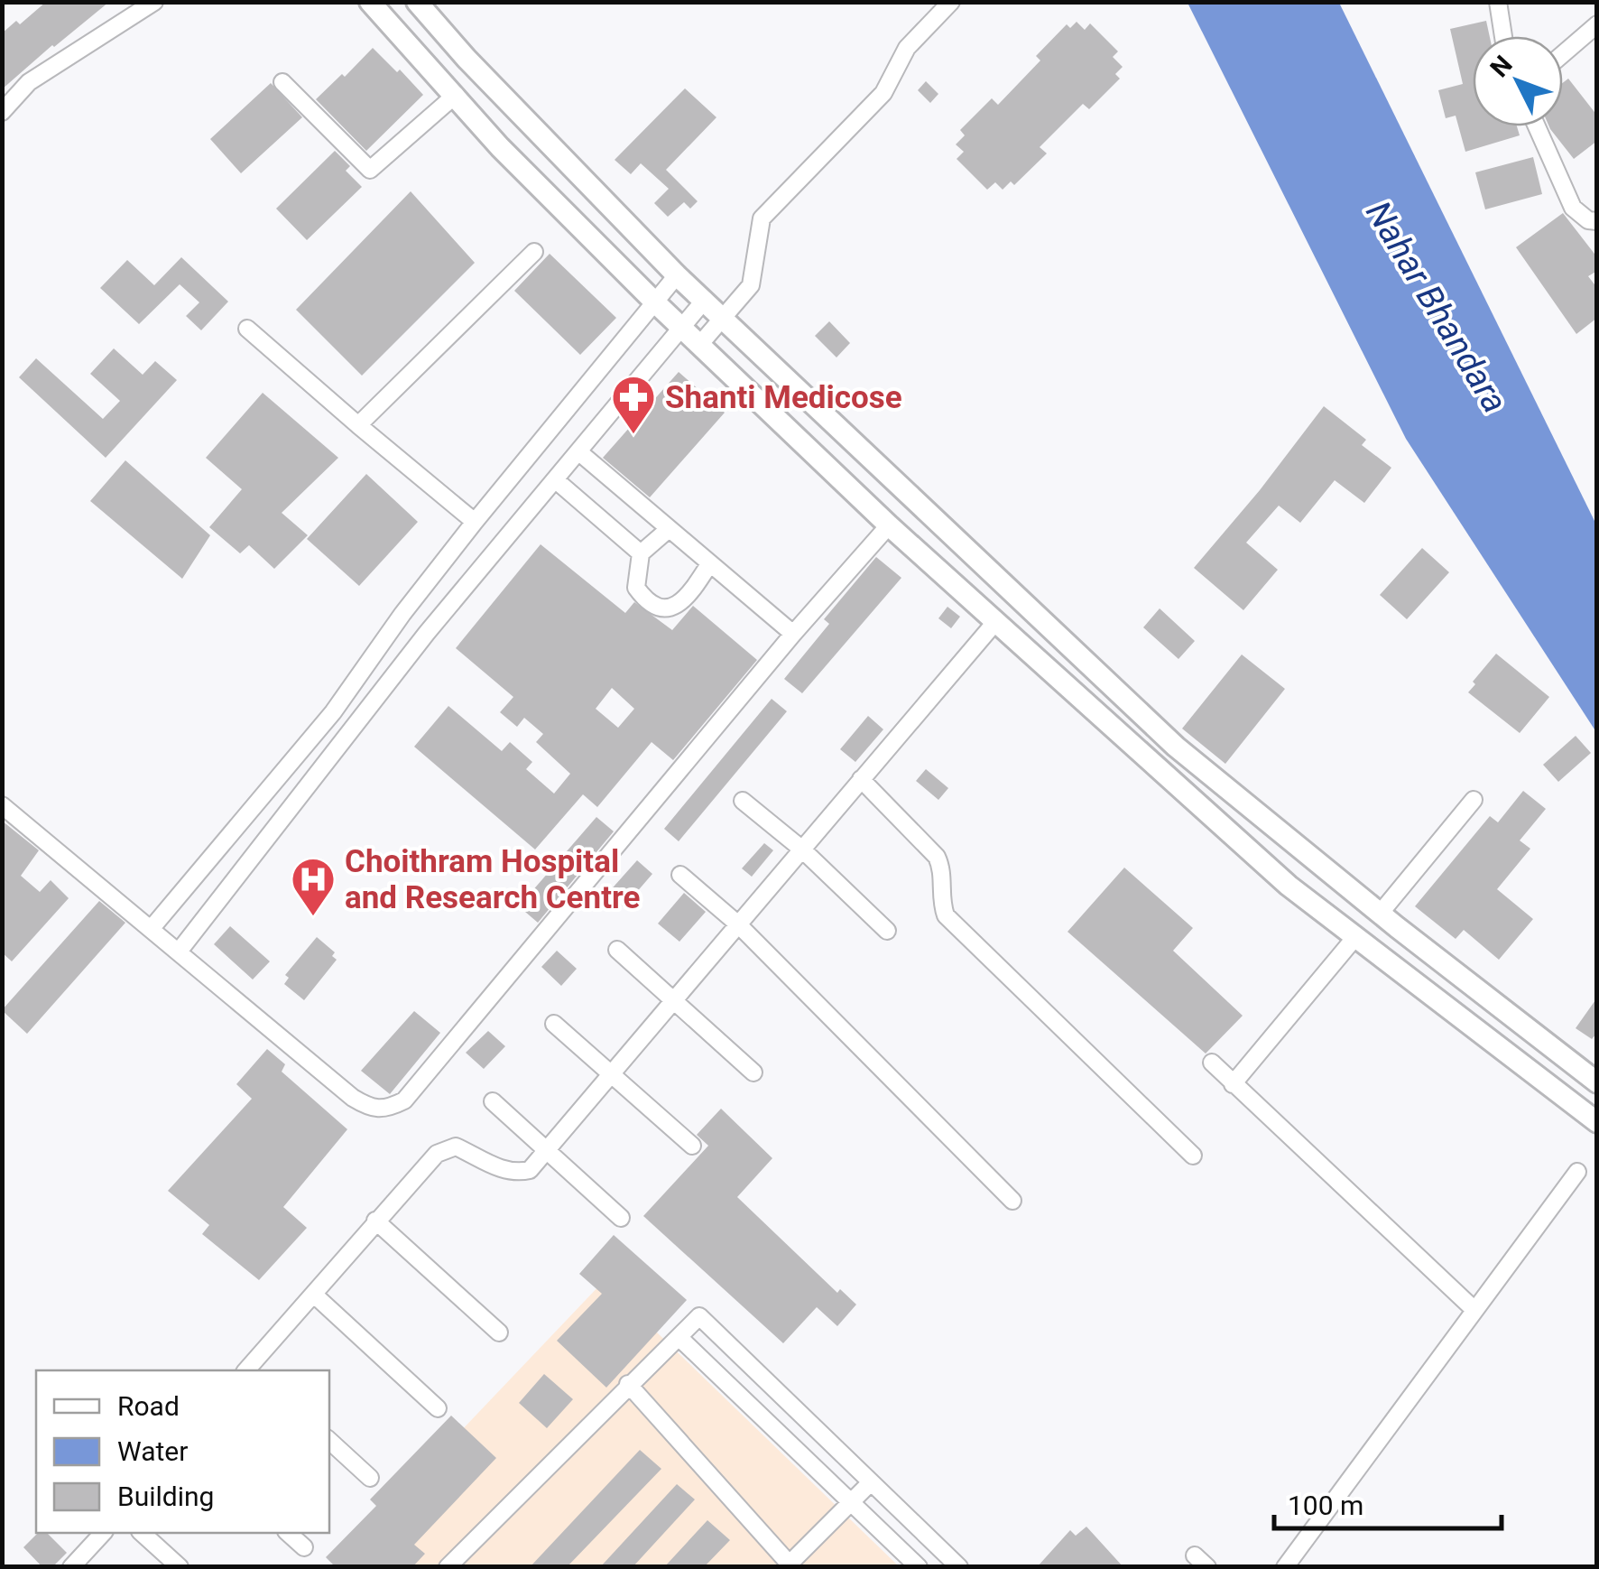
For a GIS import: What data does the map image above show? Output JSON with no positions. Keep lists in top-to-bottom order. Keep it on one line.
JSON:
{"water":["Nahar Bhandara"],"places":{"pharmacy":["Shanti Medicose"],"hospital":["Choithram Hospital and Research Centre"]},"legend":["Road","Water","Building"],"scale_bar":"100 m","north":"top left"}
